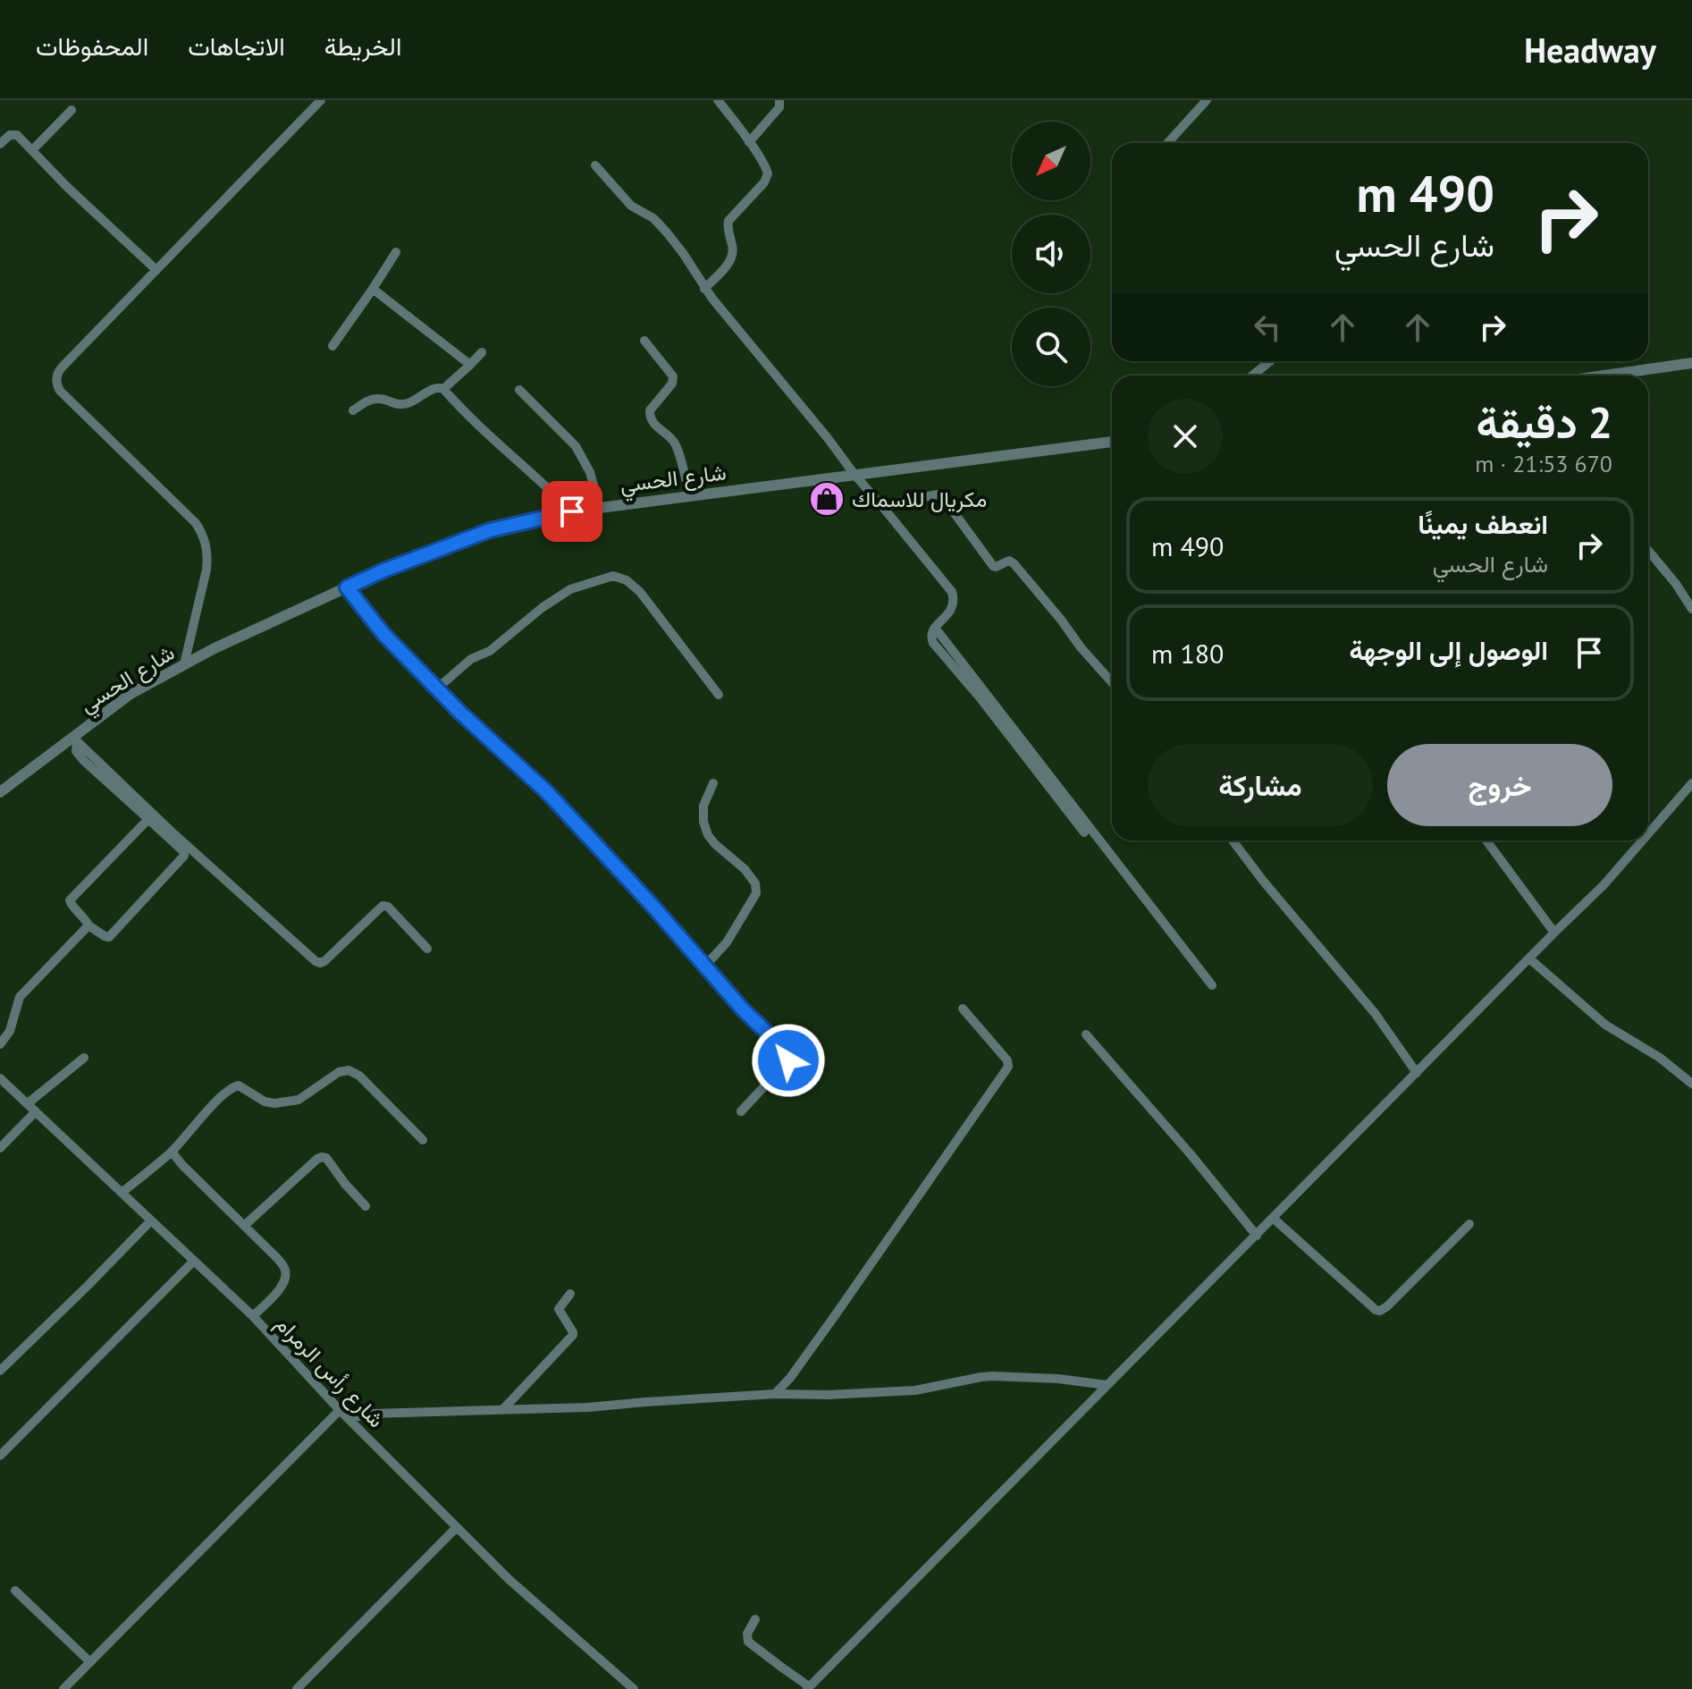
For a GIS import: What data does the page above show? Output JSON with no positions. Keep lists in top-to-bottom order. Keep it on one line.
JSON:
{"streets":{"street":["شارع الحسي","شارع رأس الرمرام"]},"places":{"shop":["مكريال للاسماك"]},"north":"bottom left","page":{"header":"Headway","nav":["الخريطة","الاتجاهات","المحفوظات"],"turn":["490 m","شارع الحسي"],"heading":["2 دقيقة","670 m · 21:53"],"list":[{"name":"انعطف يمينًا","note":"شارع الحسي","value":"490 m"},{"name":"الوصول إلى الوجهة","value":"180 m"}],"buttons":["خروج","مشاركة"]}}
